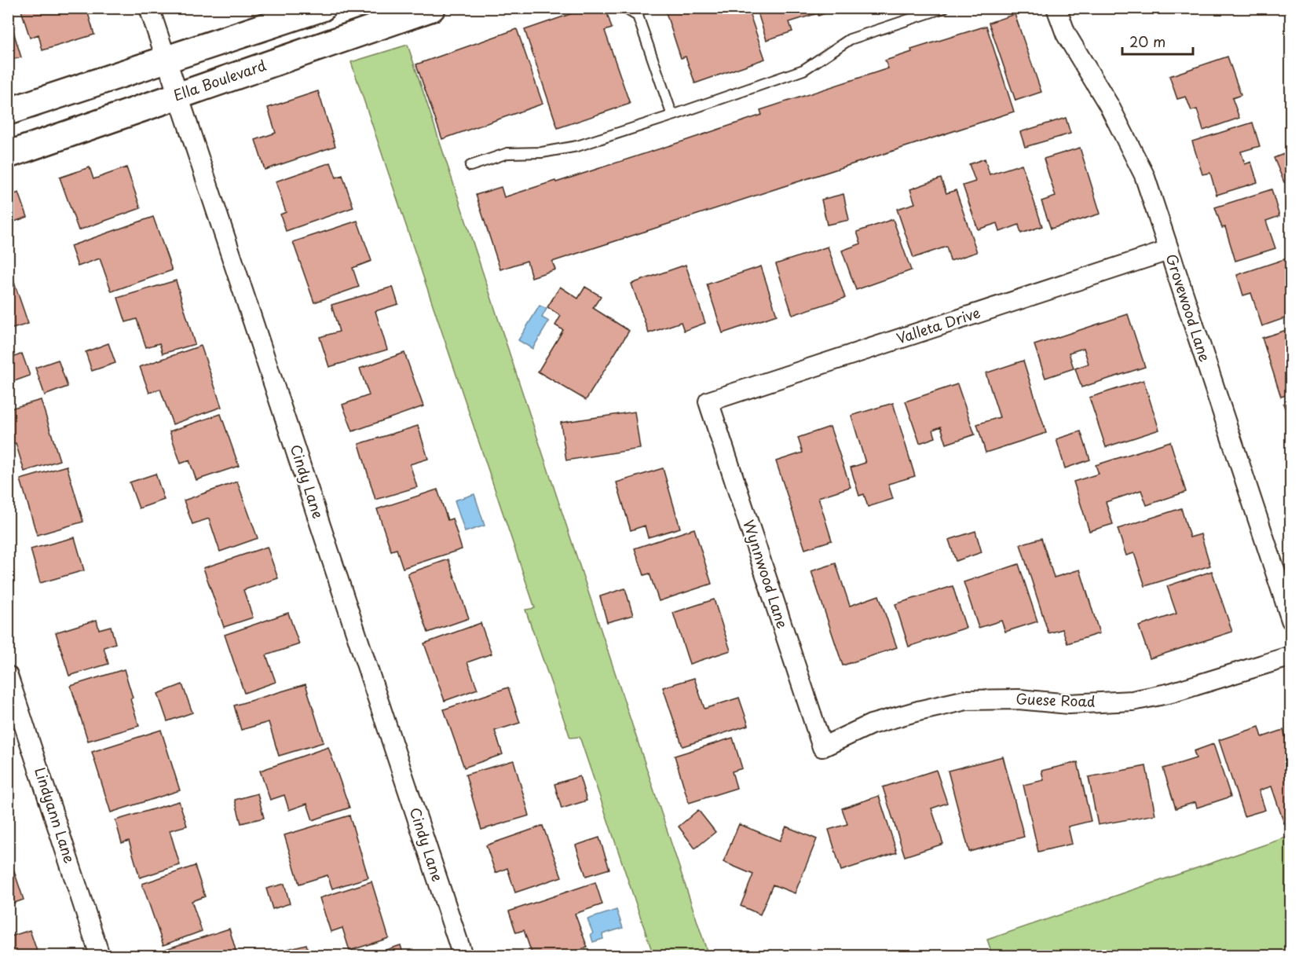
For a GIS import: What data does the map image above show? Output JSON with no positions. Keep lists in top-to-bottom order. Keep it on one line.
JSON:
{"streets":{"main road":["Ella Boulevard"],"street":["Grovewood Lane","Valleta Drive","Cindy Lane","Wynnwood Lane","Guese Road","Lindyann Lane"]},"crossings":[["Ella Boulevard","Cindy Lane"],["Grovewood Lane","Valleta Drive"],["Valleta Drive","Wynnwood Lane"],["Wynnwood Lane","Guese Road"]],"scale_bar":"20 m"}
